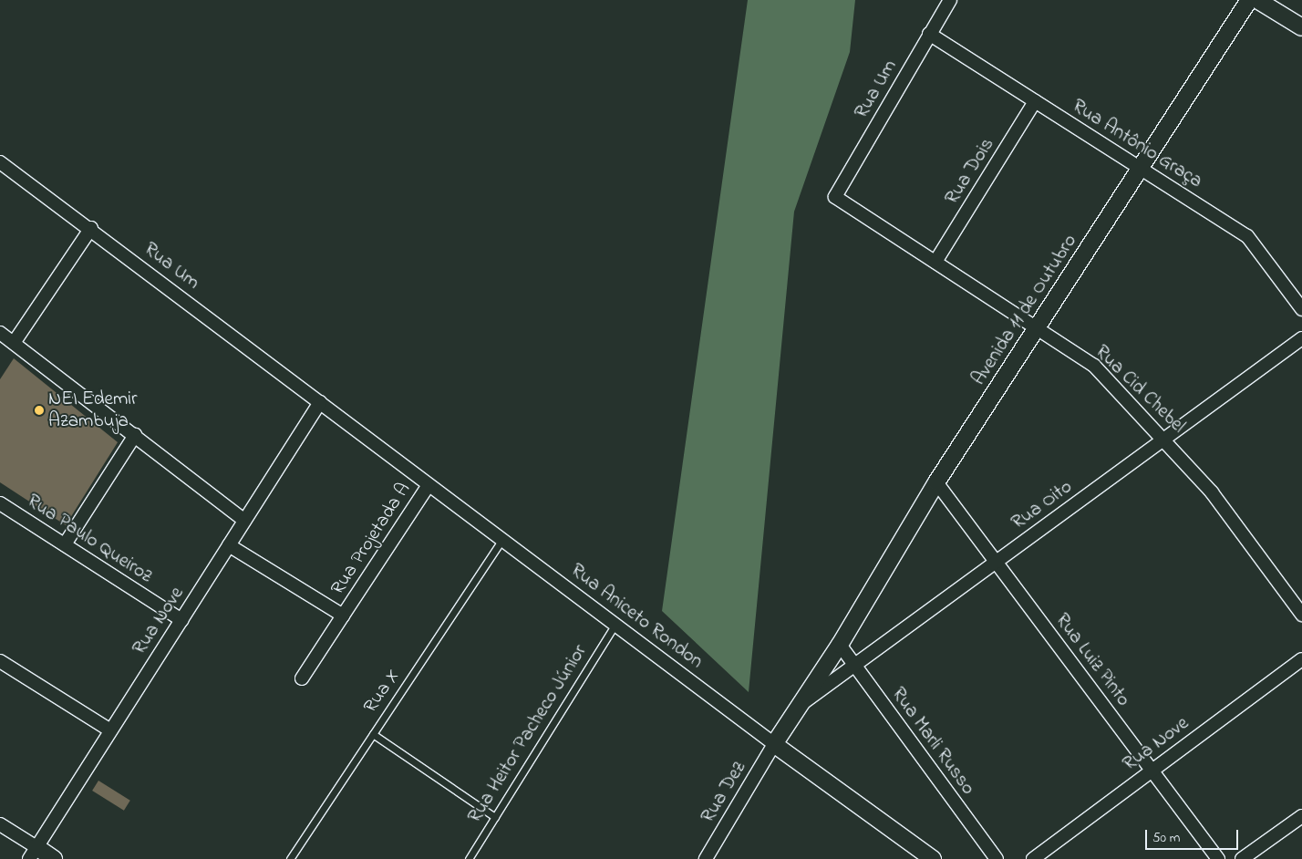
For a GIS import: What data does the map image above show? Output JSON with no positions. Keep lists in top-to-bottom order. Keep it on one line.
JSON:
{"streets":{"street":["Rua Um","Rua Antônio Graça","Rua Dois","Avenida 11 de Outubro","Rua Cid Chebel","Rua Oito","Rua Paulo Queiroz","Rua Projetada A","Rua Aniceto Rondon","Rua Nove","Rua Luiz Pinto","Rua Marli Russo","Rua Dez"],"lane":["Rua X","Rua Heitor Pacheco Júnior"]},"crossings":[["Rua Um","Rua Antônio Graça"],["Rua Um","Rua Cid Chebel"],["Rua Um","Rua Aniceto Rondon"],["Rua Um","Rua Nove"],["Rua Antônio Graça","Rua Dois"],["Rua Antônio Graça","Avenida 11 de Outubro"],["Rua Dois","Rua Cid Chebel"],["Avenida 11 de Outubro","Rua Cid Chebel"],["Avenida 11 de Outubro","Rua Oito"],["Avenida 11 de Outubro","Rua Aniceto Rondon"],["Avenida 11 de Outubro","Rua Luiz Pinto"],["Avenida 11 de Outubro","Rua Marli Russo"],["Avenida 11 de Outubro","Rua Dez"],["Rua Cid Chebel","Rua Oito"],["Rua Oito","Rua Luiz Pinto"],["Rua Oito","Rua Marli Russo"],["Rua Paulo Queiroz","Rua Nove"],["Rua Projetada A","Rua Aniceto Rondon"],["Rua Projetada A","Rua Nove"],["Rua Aniceto Rondon","Rua Nove"],["Rua Aniceto Rondon","Rua X"],["Rua Aniceto Rondon","Rua Heitor Pacheco Júnior"],["Rua Aniceto Rondon","Rua Dez"],["Rua Nove","Rua Luiz Pinto"]],"places":["NEI Edemir Azambuja"],"scale_bar":"50 m"}
